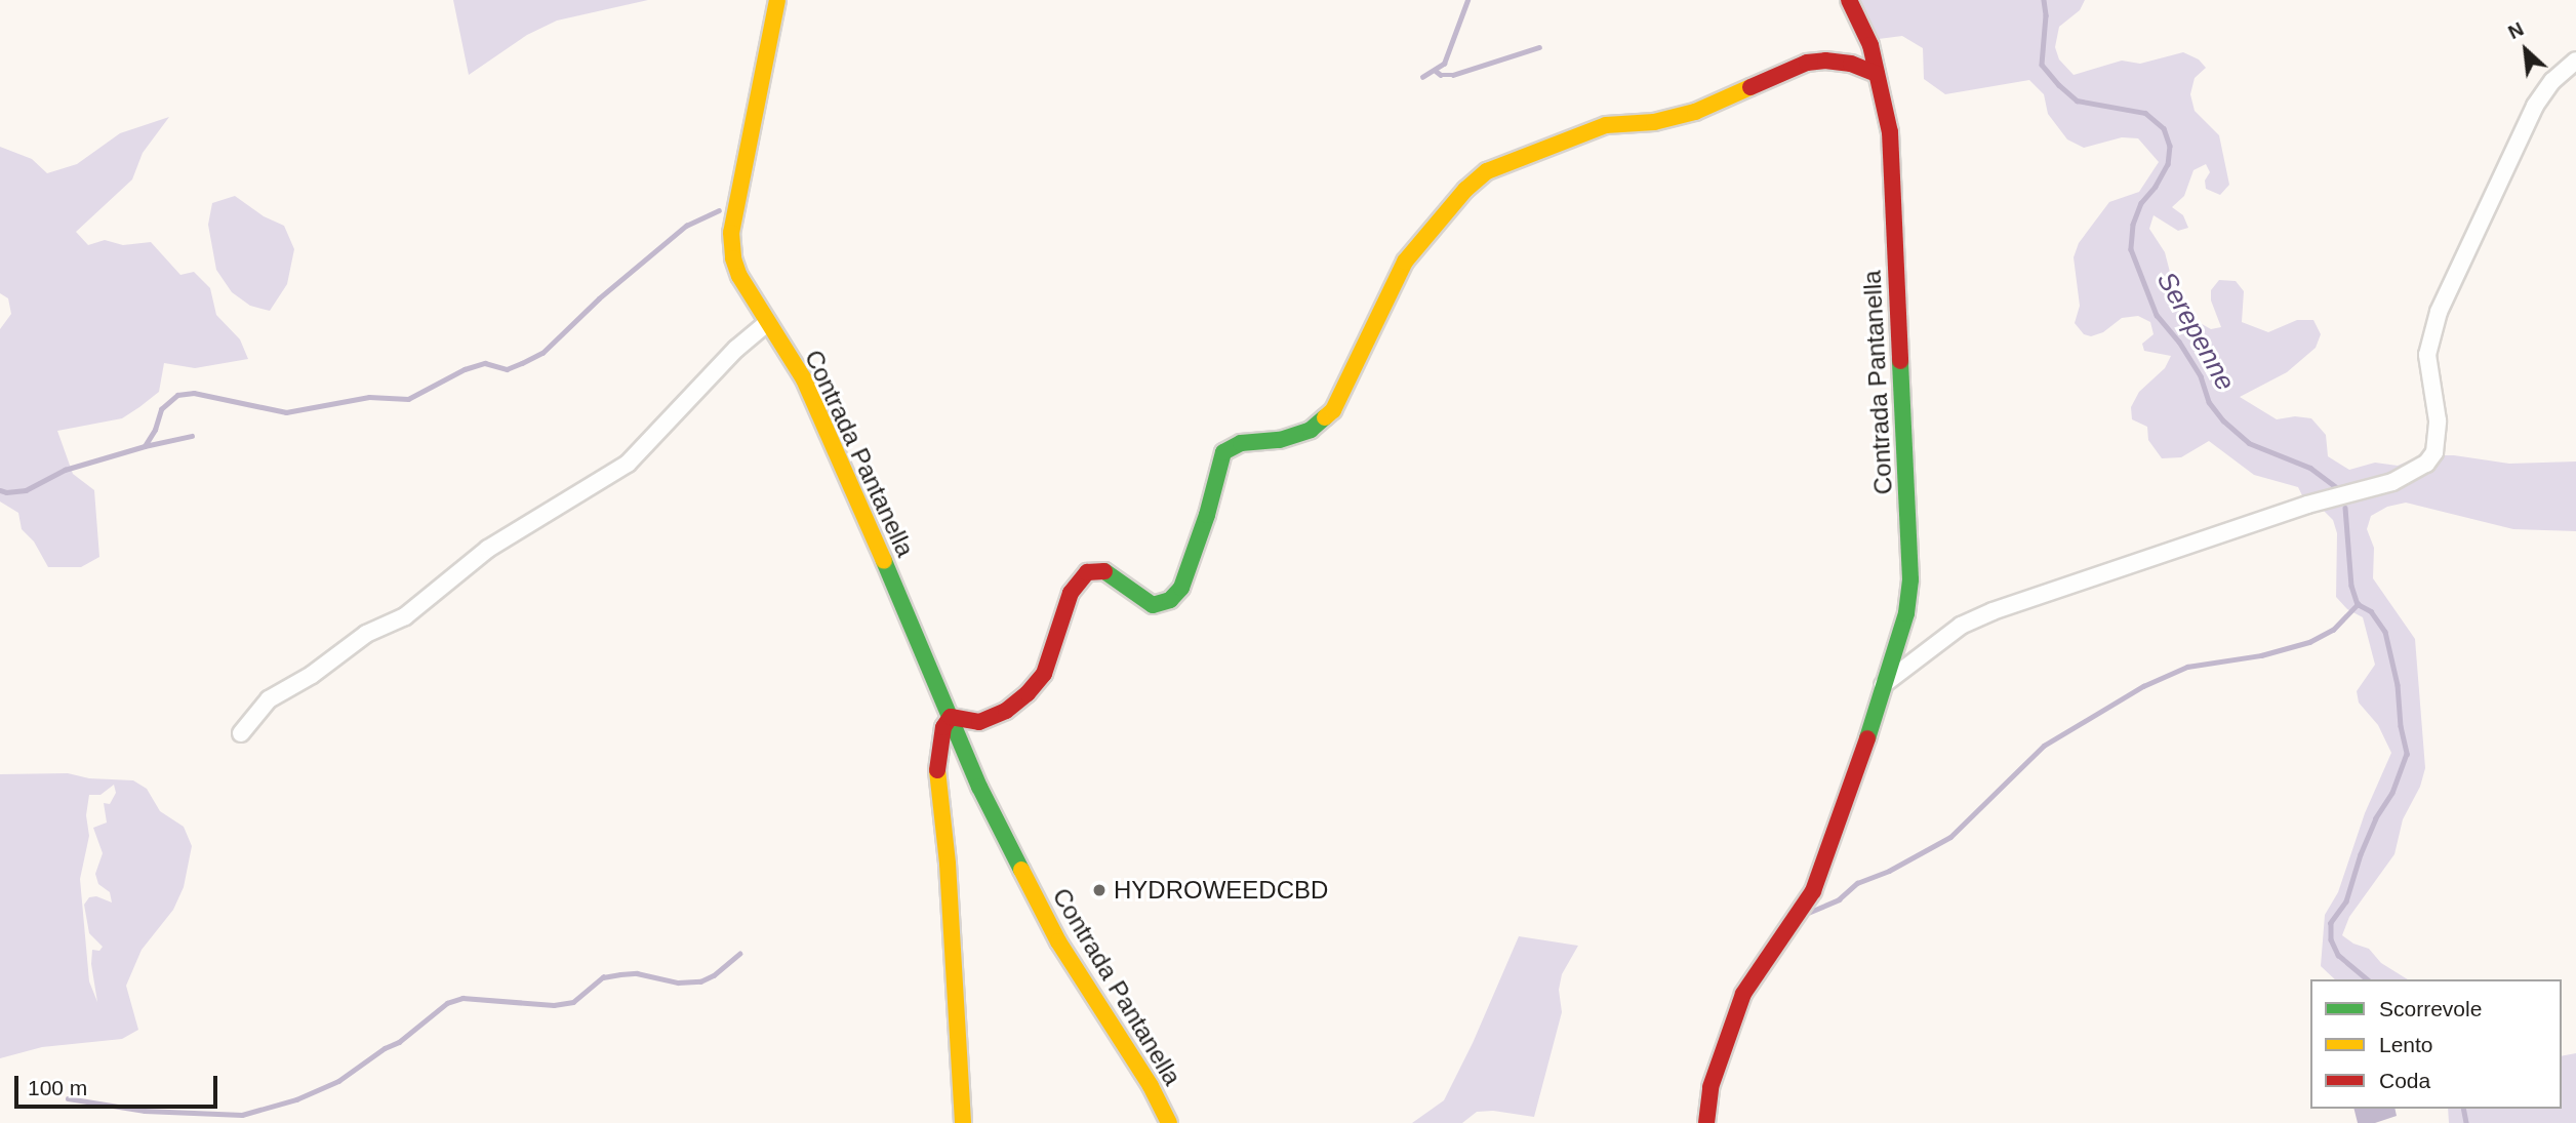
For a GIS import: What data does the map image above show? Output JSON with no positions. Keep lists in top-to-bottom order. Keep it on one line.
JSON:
{"streets":{"street":["Contrada Pantanella"]},"water":["Serepenne"],"places":["HYDROWEEDCBD"],"legend":["Scorrevole","Lento","Coda"],"scale_bar":"100 m","north":"top left"}
